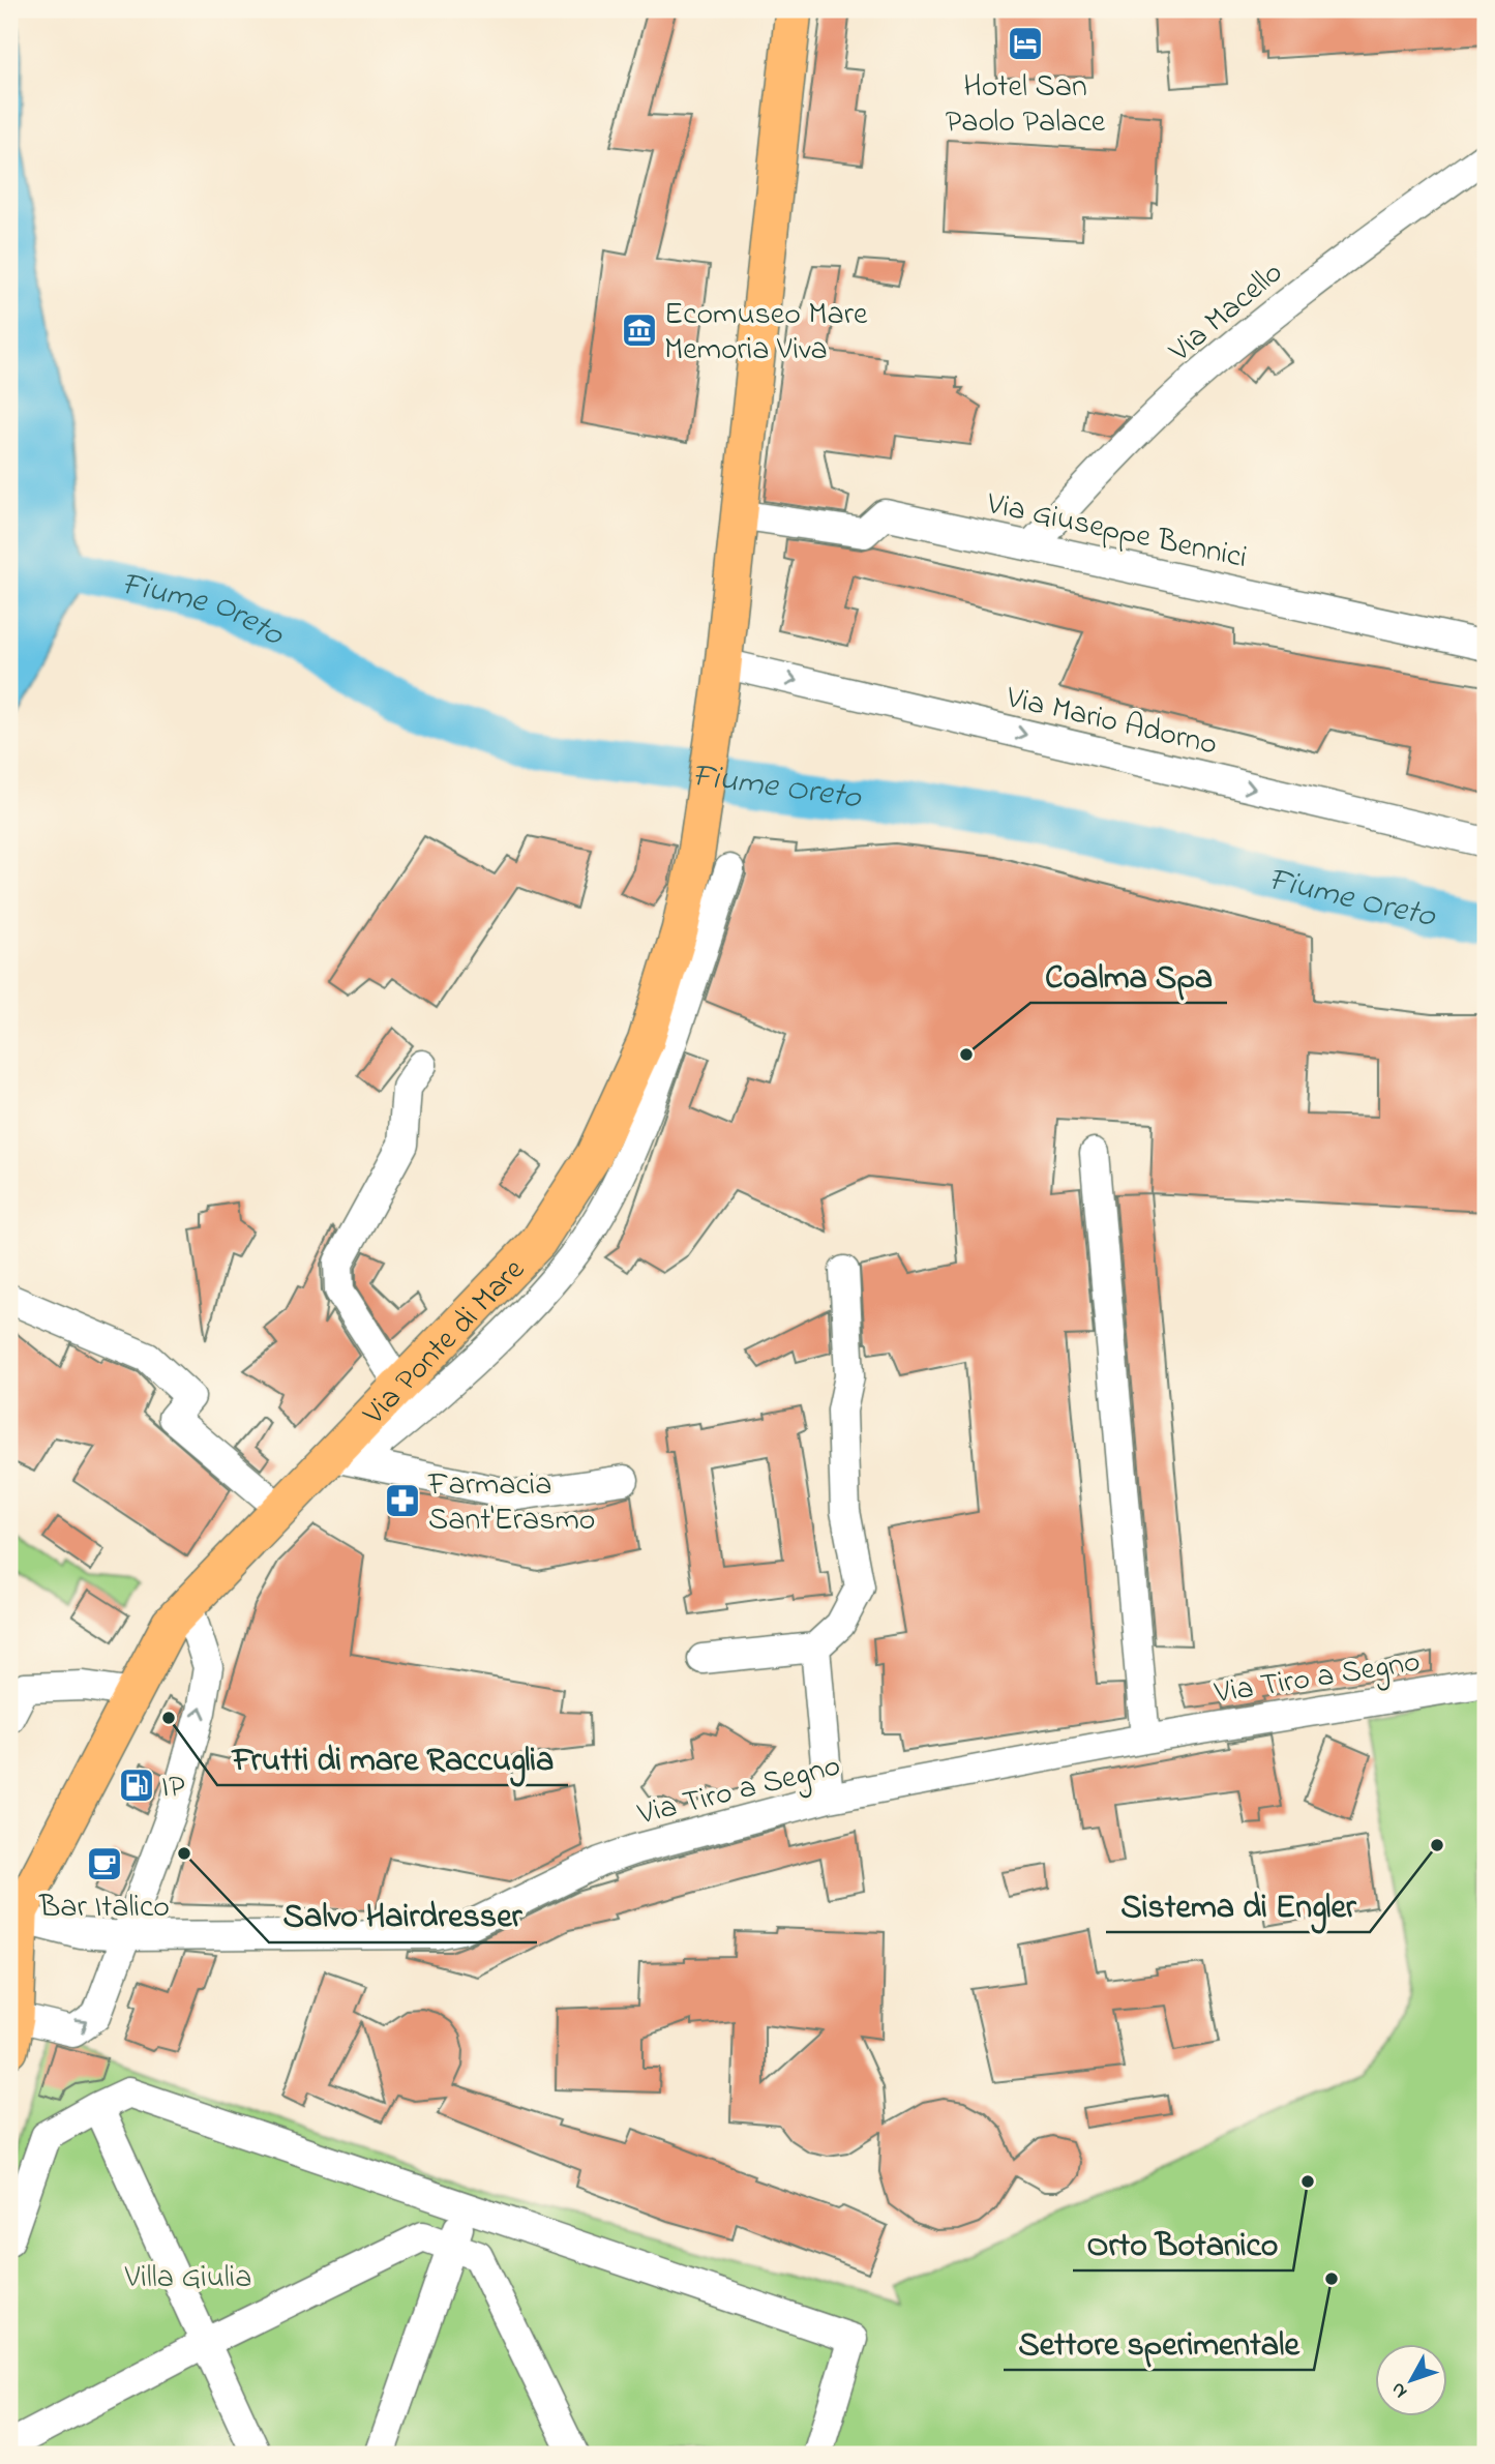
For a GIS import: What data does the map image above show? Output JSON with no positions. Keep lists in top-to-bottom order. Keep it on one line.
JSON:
{"streets":{"main road":["Via Ponte di Mare"],"street":["Via Macello","Via Giuseppe Bennici","Via Mario Adorno","Via Tiro a Segno"]},"crossings":[["Via Macello","Via Giuseppe Bennici"],["Via Giuseppe Bennici","Via Ponte di Mare"],["Via Mario Adorno","Via Ponte di Mare"],["Via Ponte di Mare","Via Tiro a Segno"]],"one_way":["Via Mario Adorno"],"water":["Fiume Oreto"],"parks":["Villa Giulia"],"places":{"hotel":["Hotel San Paolo Palace"],"museum":["Ecomuseo Mare Memoria Viva"],"other":["Coalma Spa","Frutti di mare Raccuglia","Sistema di Engler","Salvo Hairdresser","Orto Botanico","Settore sperimentale"],"pharmacy":["Farmacia Sant'Erasmo"],"fuel station":["IP"],"cafe":["Bar Italico"]},"north":"bottom left"}
